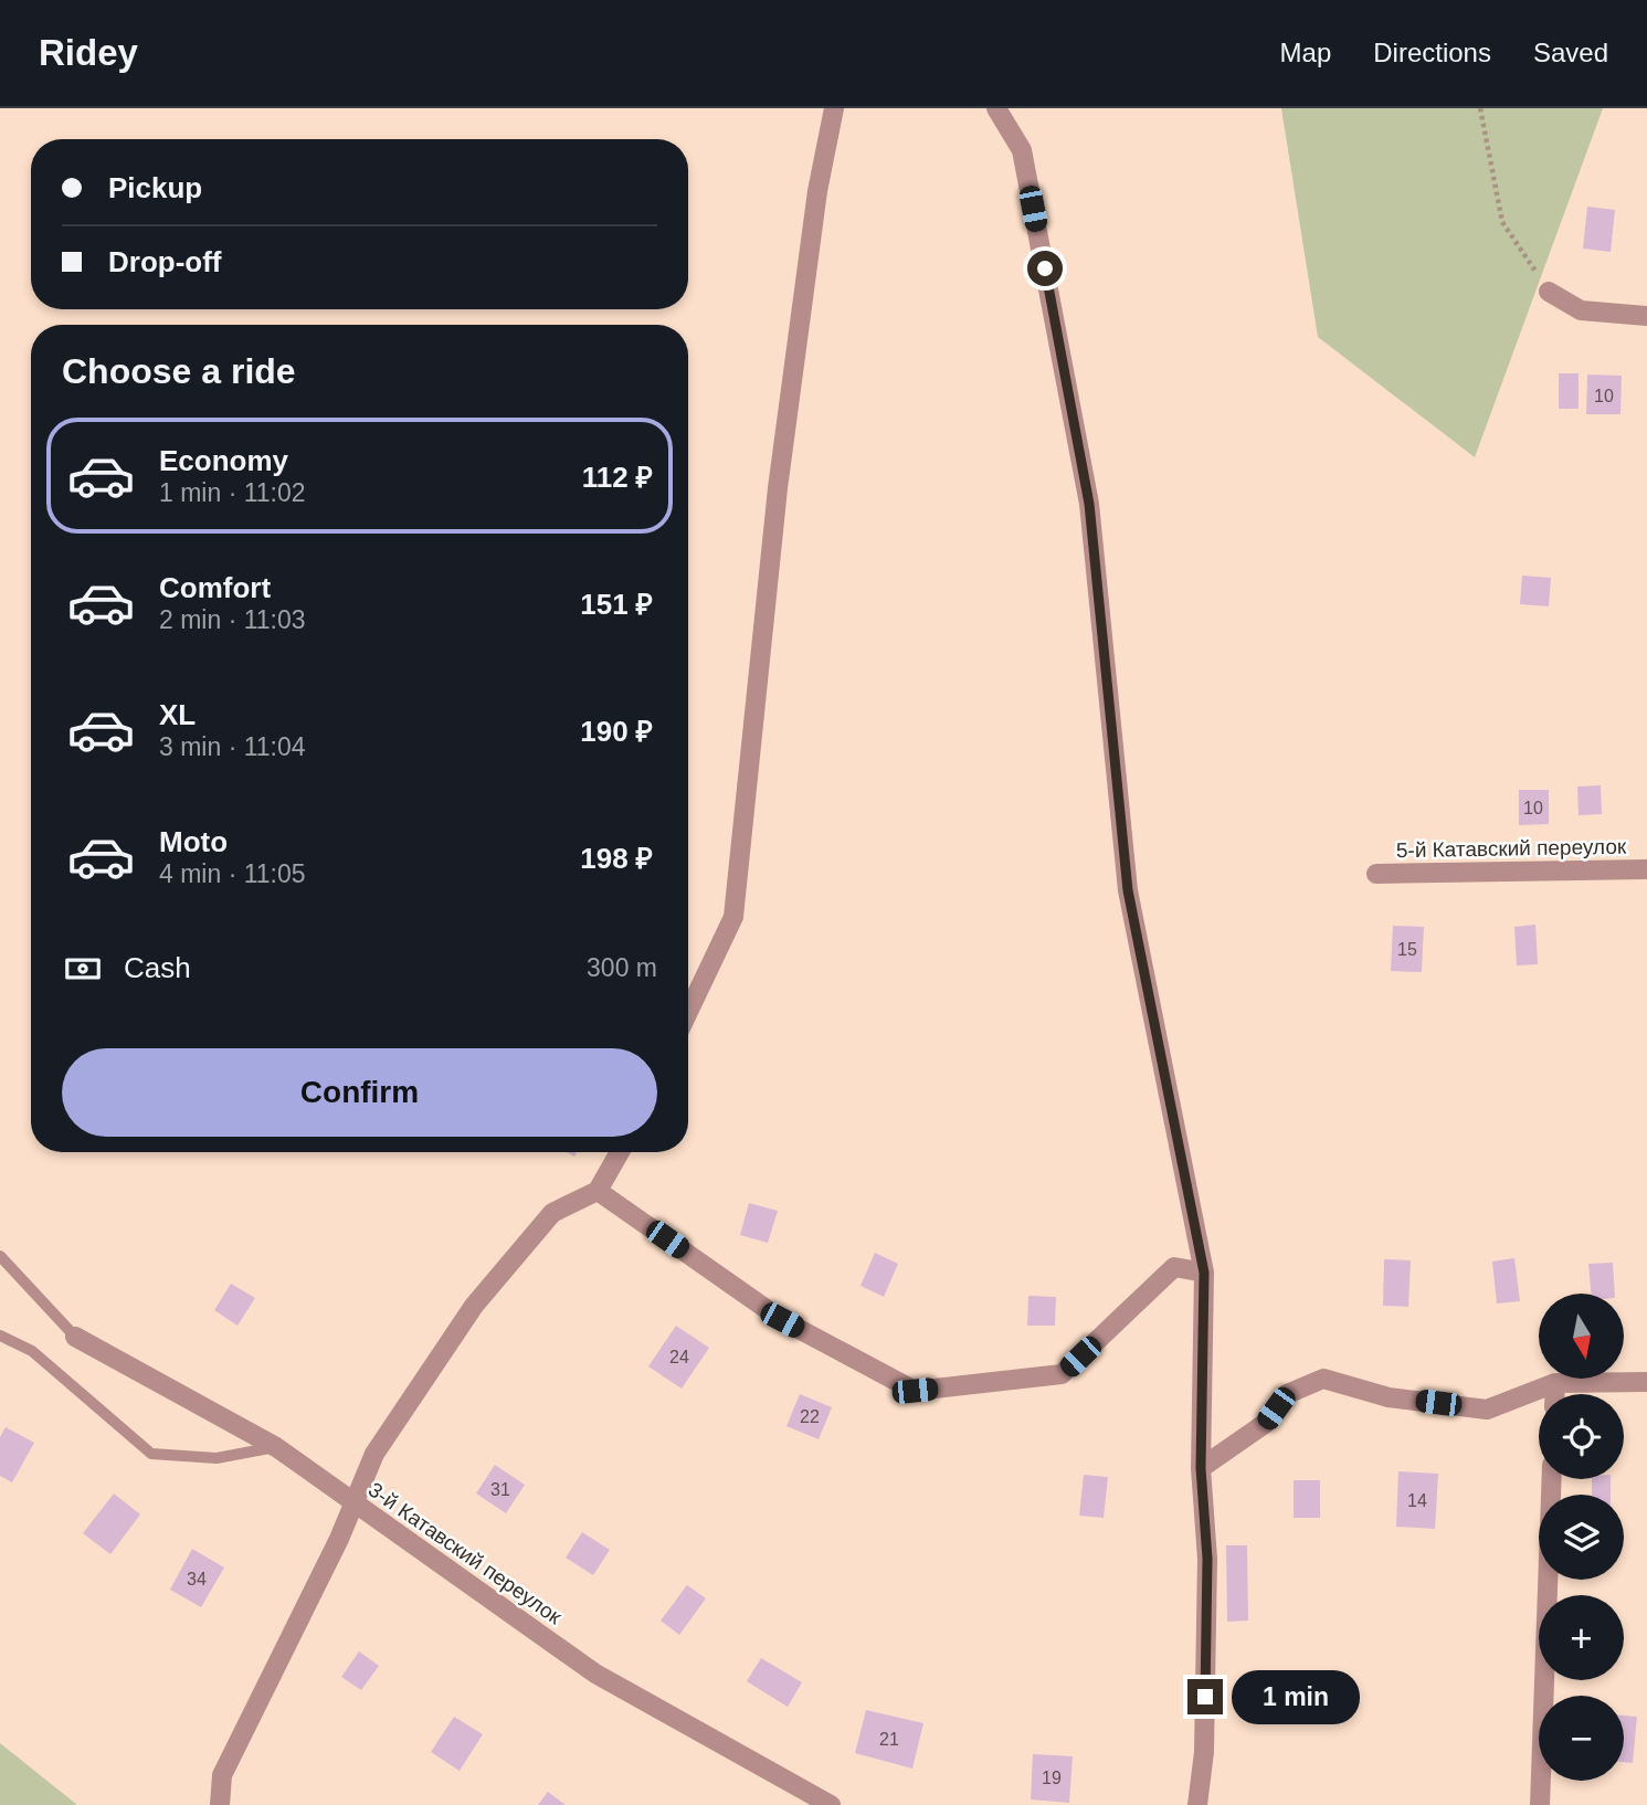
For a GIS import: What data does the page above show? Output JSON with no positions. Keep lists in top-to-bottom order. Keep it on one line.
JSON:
{"streets":{"street":["5-й Катавский переулок","3-й Катавский переулок"]},"house_numbers":["10","10","15","24","22","31","14","34","21","19"],"north":"bottom","page":{"header":"Ridey","nav":["Map","Directions","Saved"],"banner":["Pickup","Drop-off"],"heading":"Choose a ride","list":[{"name":"Economy","note":"1 min · 11:02","value":"112 ₽"},{"name":"Comfort","note":"2 min · 11:03","value":"151 ₽"},{"name":"XL","note":"3 min · 11:04","value":"190 ₽"},{"name":"Moto","note":"4 min · 11:05","value":"198 ₽"}],"pay":["Cash","300 m"],"buttons":"Confirm","map_buttons":["+","−"],"bubble":"1 min"}}
